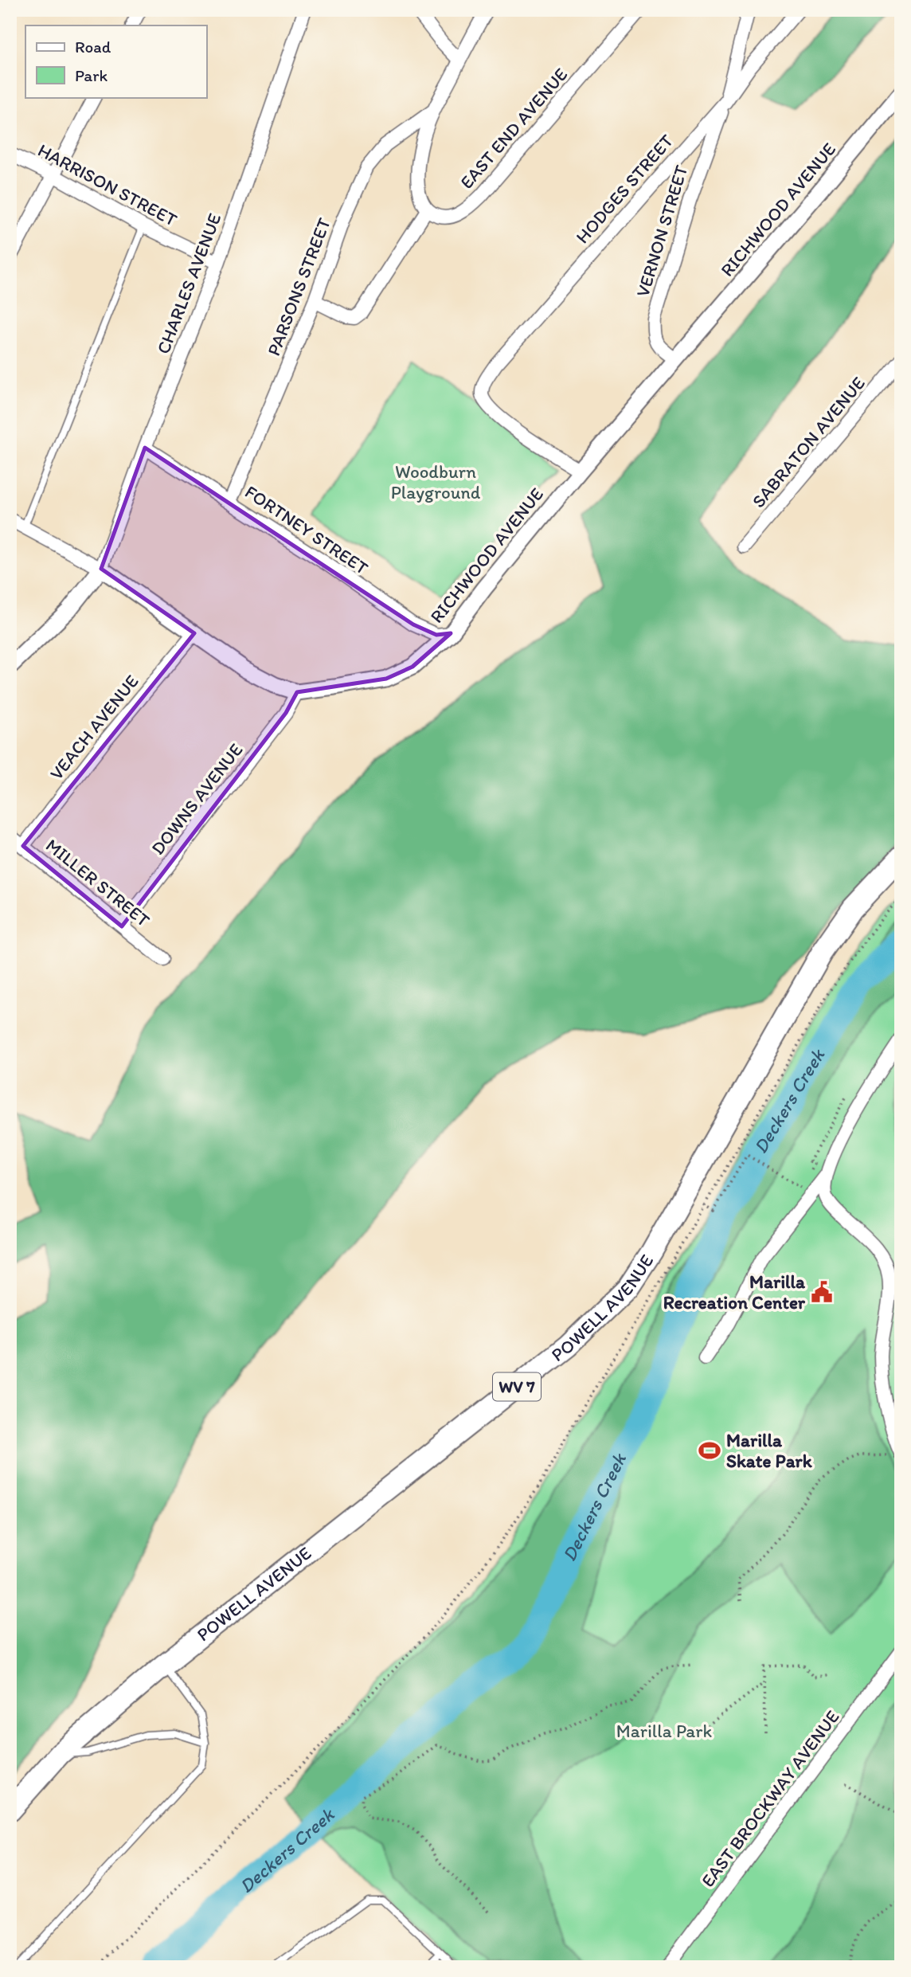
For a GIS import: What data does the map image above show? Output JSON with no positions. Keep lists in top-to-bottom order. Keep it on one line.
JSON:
{"streets":{"main road":["POWELL AVENUE","WV 7"],"street":["EAST END AVENUE","HARRISON STREET","HODGES STREET","RICHWOOD AVENUE","VERNON STREET","CHARLES AVENUE","PARSONS STREET","SABRATON AVENUE","FORTNEY STREET","VEACH AVENUE","DOWNS AVENUE","MILLER STREET","EAST BROCKWAY AVENUE"]},"crossings":[["HARRISON STREET","CHARLES AVENUE"],["HODGES STREET","RICHWOOD AVENUE"],["HODGES STREET","VERNON STREET"],["RICHWOOD AVENUE","VERNON STREET"],["RICHWOOD AVENUE","CHARLES AVENUE"],["RICHWOOD AVENUE","FORTNEY STREET"],["RICHWOOD AVENUE","VEACH AVENUE"],["RICHWOOD AVENUE","DOWNS AVENUE"],["CHARLES AVENUE","FORTNEY STREET"],["PARSONS STREET","FORTNEY STREET"],["VEACH AVENUE","MILLER STREET"],["DOWNS AVENUE","MILLER STREET"]],"water":["Deckers Creek"],"parks":["Woodburn Playground","Marilla Park"],"places":{"public building":["Marilla Recreation Center"],"sports":["Marilla Skate Park"]},"legend":["Road","Park"]}
